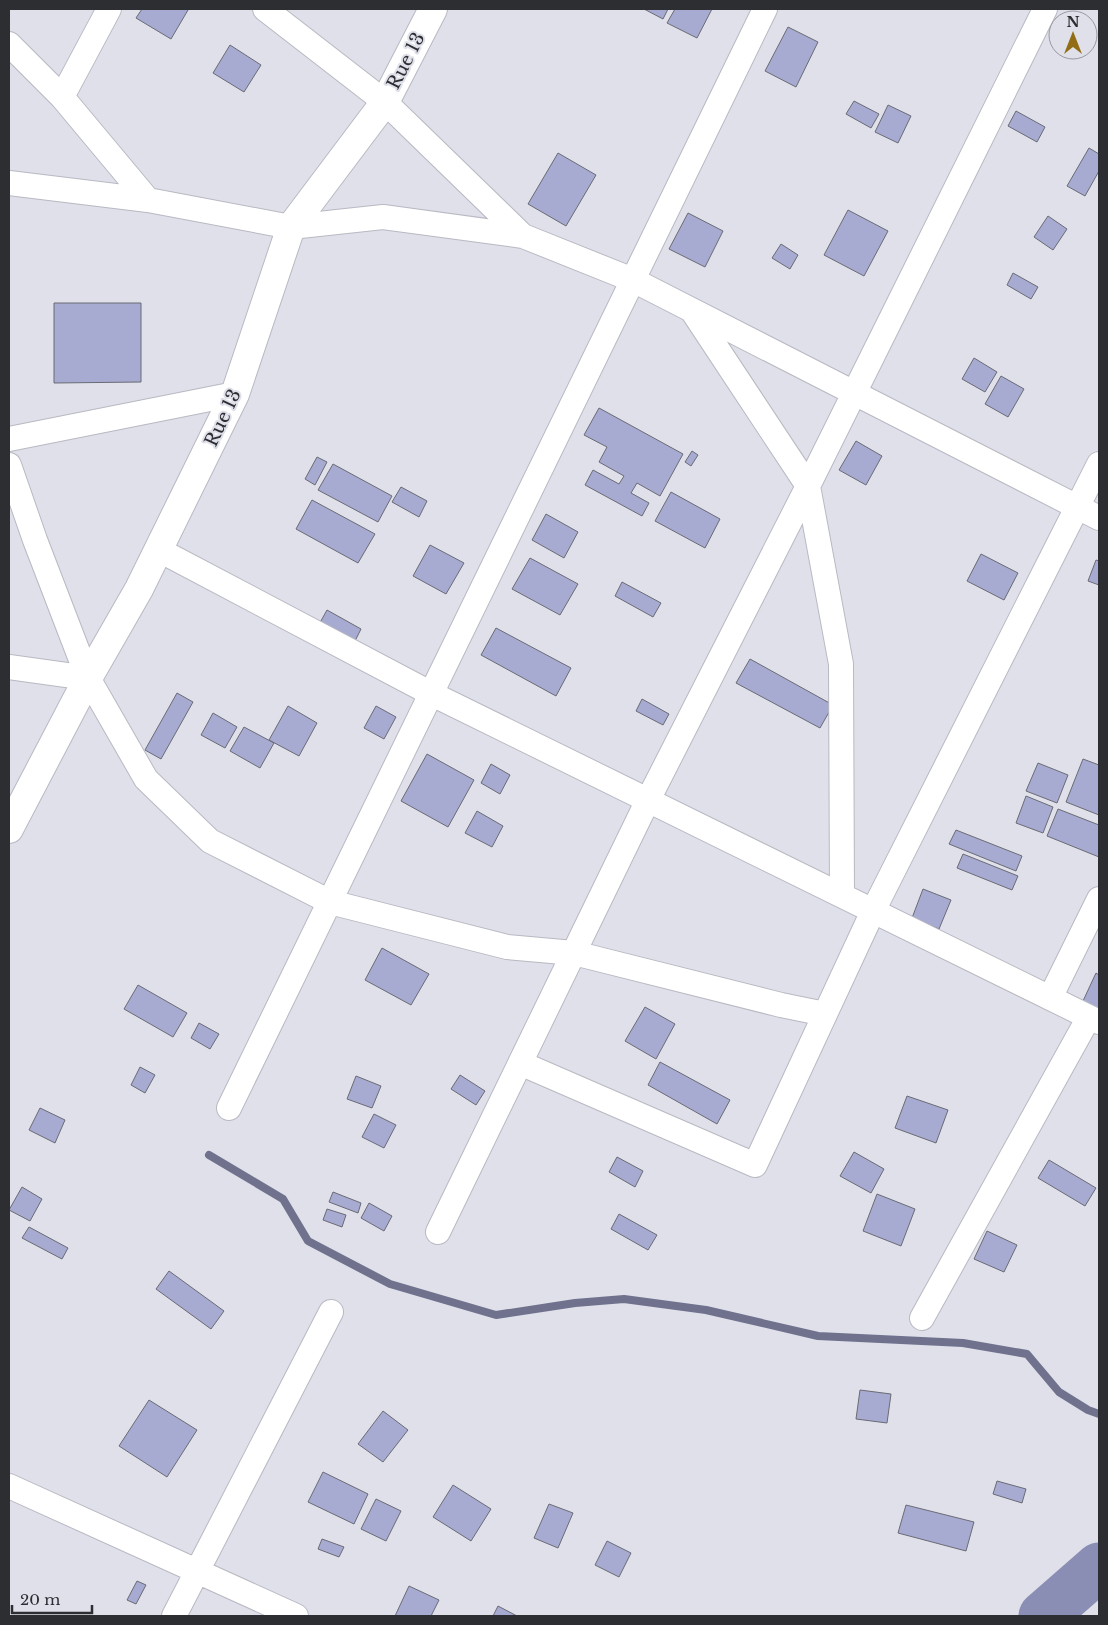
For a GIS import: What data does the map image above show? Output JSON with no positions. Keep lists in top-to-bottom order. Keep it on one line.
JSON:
{"streets":{"street":["Rue 13"]},"scale_bar":"20 m","north":"top"}
